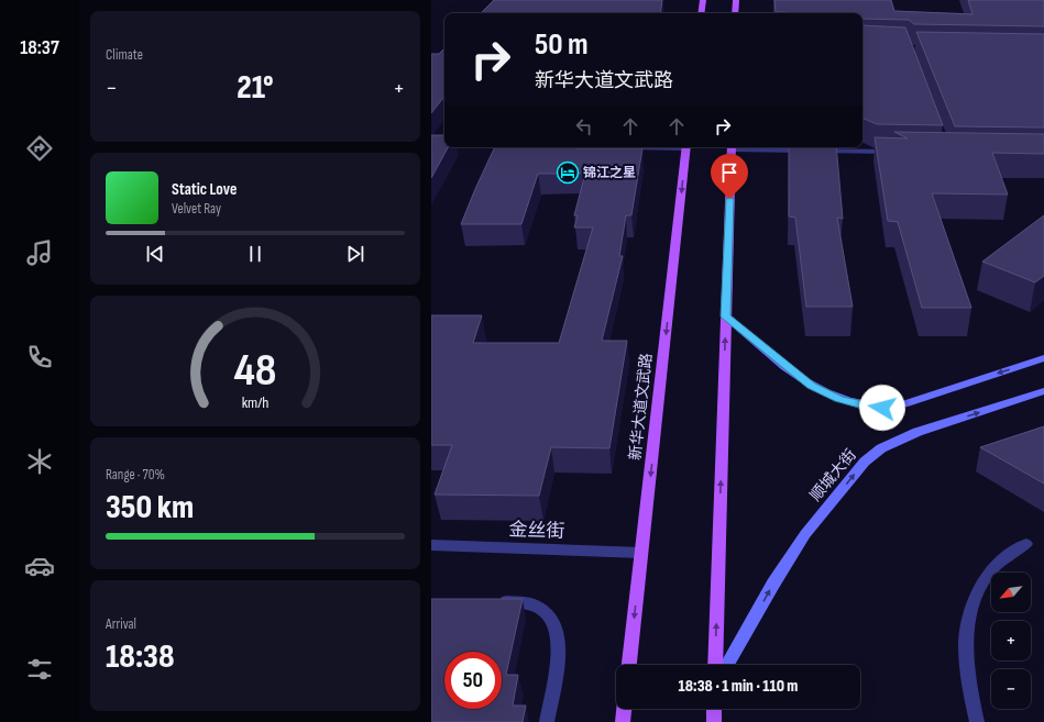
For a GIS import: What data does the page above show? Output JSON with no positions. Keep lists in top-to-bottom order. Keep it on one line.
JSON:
{"streets":{"main road":["新华大道文武路","顺城大街"],"street":["金丝街"]},"crossings":[["新华大道文武路","金丝街"]],"one_way":["顺城大街"],"places":{"hotel":["锦江之星"]},"north":"bottom left","page":{"tabs":"18:37","tile":["Climate",["Range · 70%","350 km"],["Arrival","18:38"]],"turn":["50 m","新华大道文武路"],"heat":["−","21°","+"],"song":["Static Love","Velvet Ray"],"map_buttons":["+","−"],"limit":"50","trip":"18:38 · 1 min · 110 m","gauge":["48","km/h"]}}
